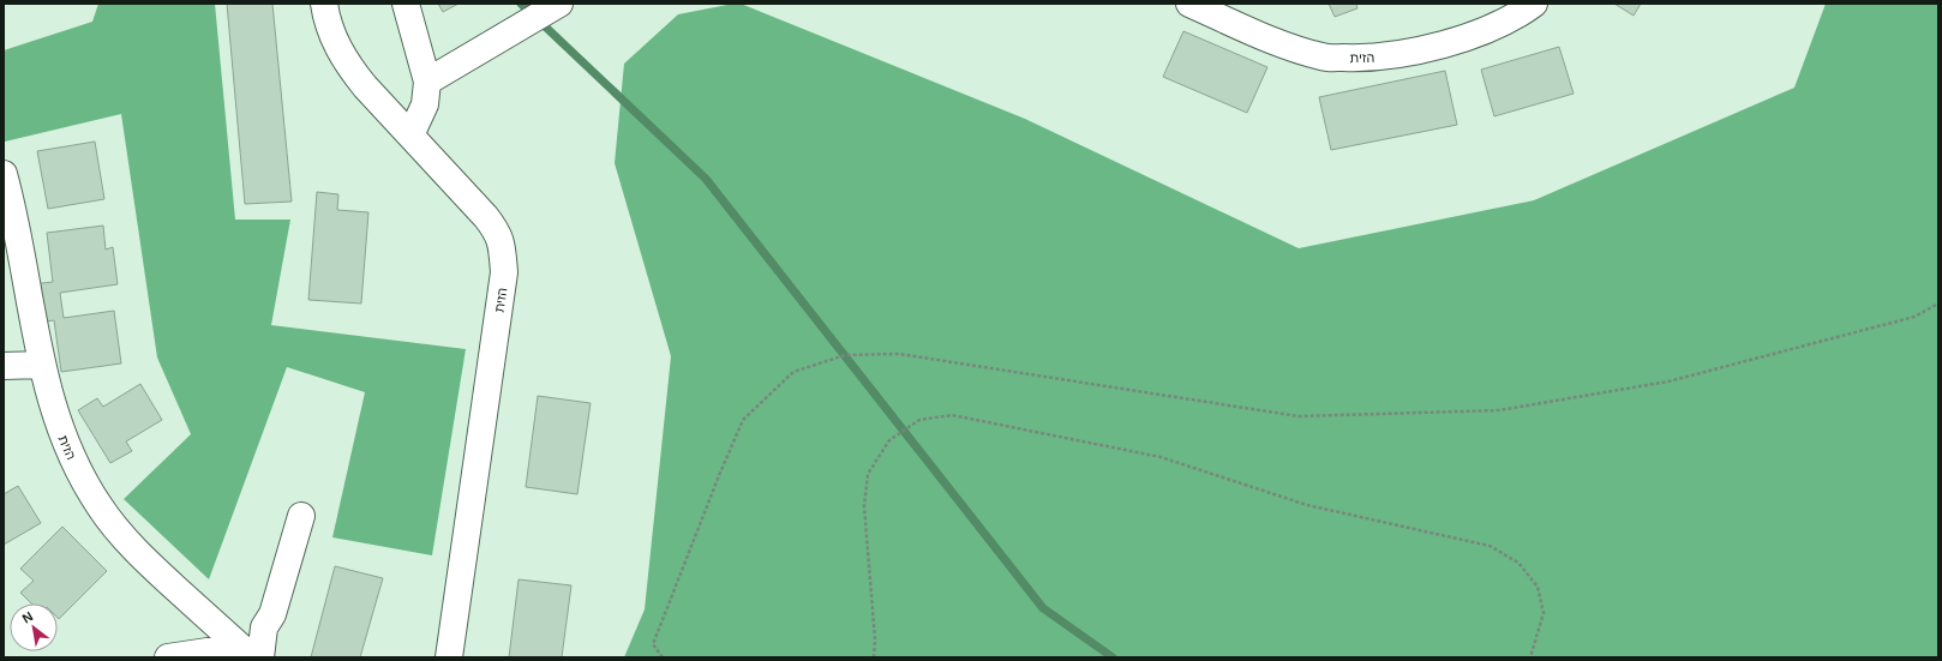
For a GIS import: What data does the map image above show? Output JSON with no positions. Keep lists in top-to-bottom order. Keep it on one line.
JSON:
{"streets":{"street":["הזית"]},"north":"top left"}
